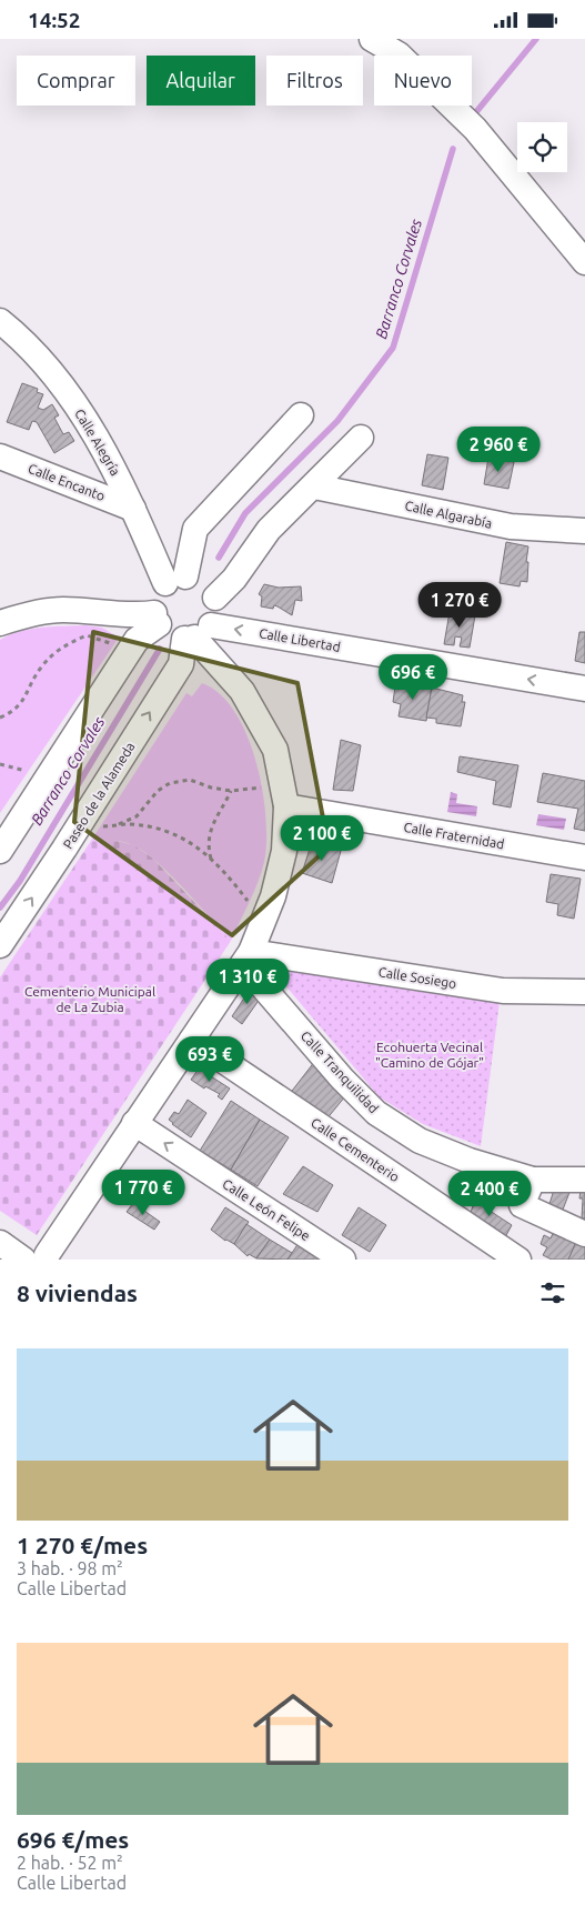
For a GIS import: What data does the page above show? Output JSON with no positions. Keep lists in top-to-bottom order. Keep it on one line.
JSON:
{"streets":{"street":["Calle Alegría","Calle Encanto","Calle Algarabía","Calle Libertad","Paseo de la Alameda","Calle Fraternidad","Calle Sosiego","Calle Tranquilidad","Calle Cementerio","Calle León Felipe"]},"crossings":[["Calle Alegría","Calle Encanto"],["Calle Alegría","Calle Libertad"],["Calle Alegría","Paseo de la Alameda"],["Calle Libertad","Paseo de la Alameda"],["Calle Sosiego","Calle Tranquilidad"]],"one_way":["Calle Libertad","Calle León Felipe"],"water":["Barranco Corvales"],"parks":["Cementerio Municipal de La Zubia","Ecohuerta Vecinal \"Camino de Gójar\""],"page":{"status":"14:52","chip":["Comprar","Alquilar","Filtros","Nuevo"],"price":["2 960 €","1 270 €","696 €","2 100 €","1 310 €","693 €","1 770 €","2 400 €"],"heading":"8 viviendas","list":[{"name":"1 270 €/mes","note":"3 hab. · 98 m² · Calle Libertad"},{"name":"696 €/mes","note":"2 hab. · 52 m² · Calle Libertad"}]}}
